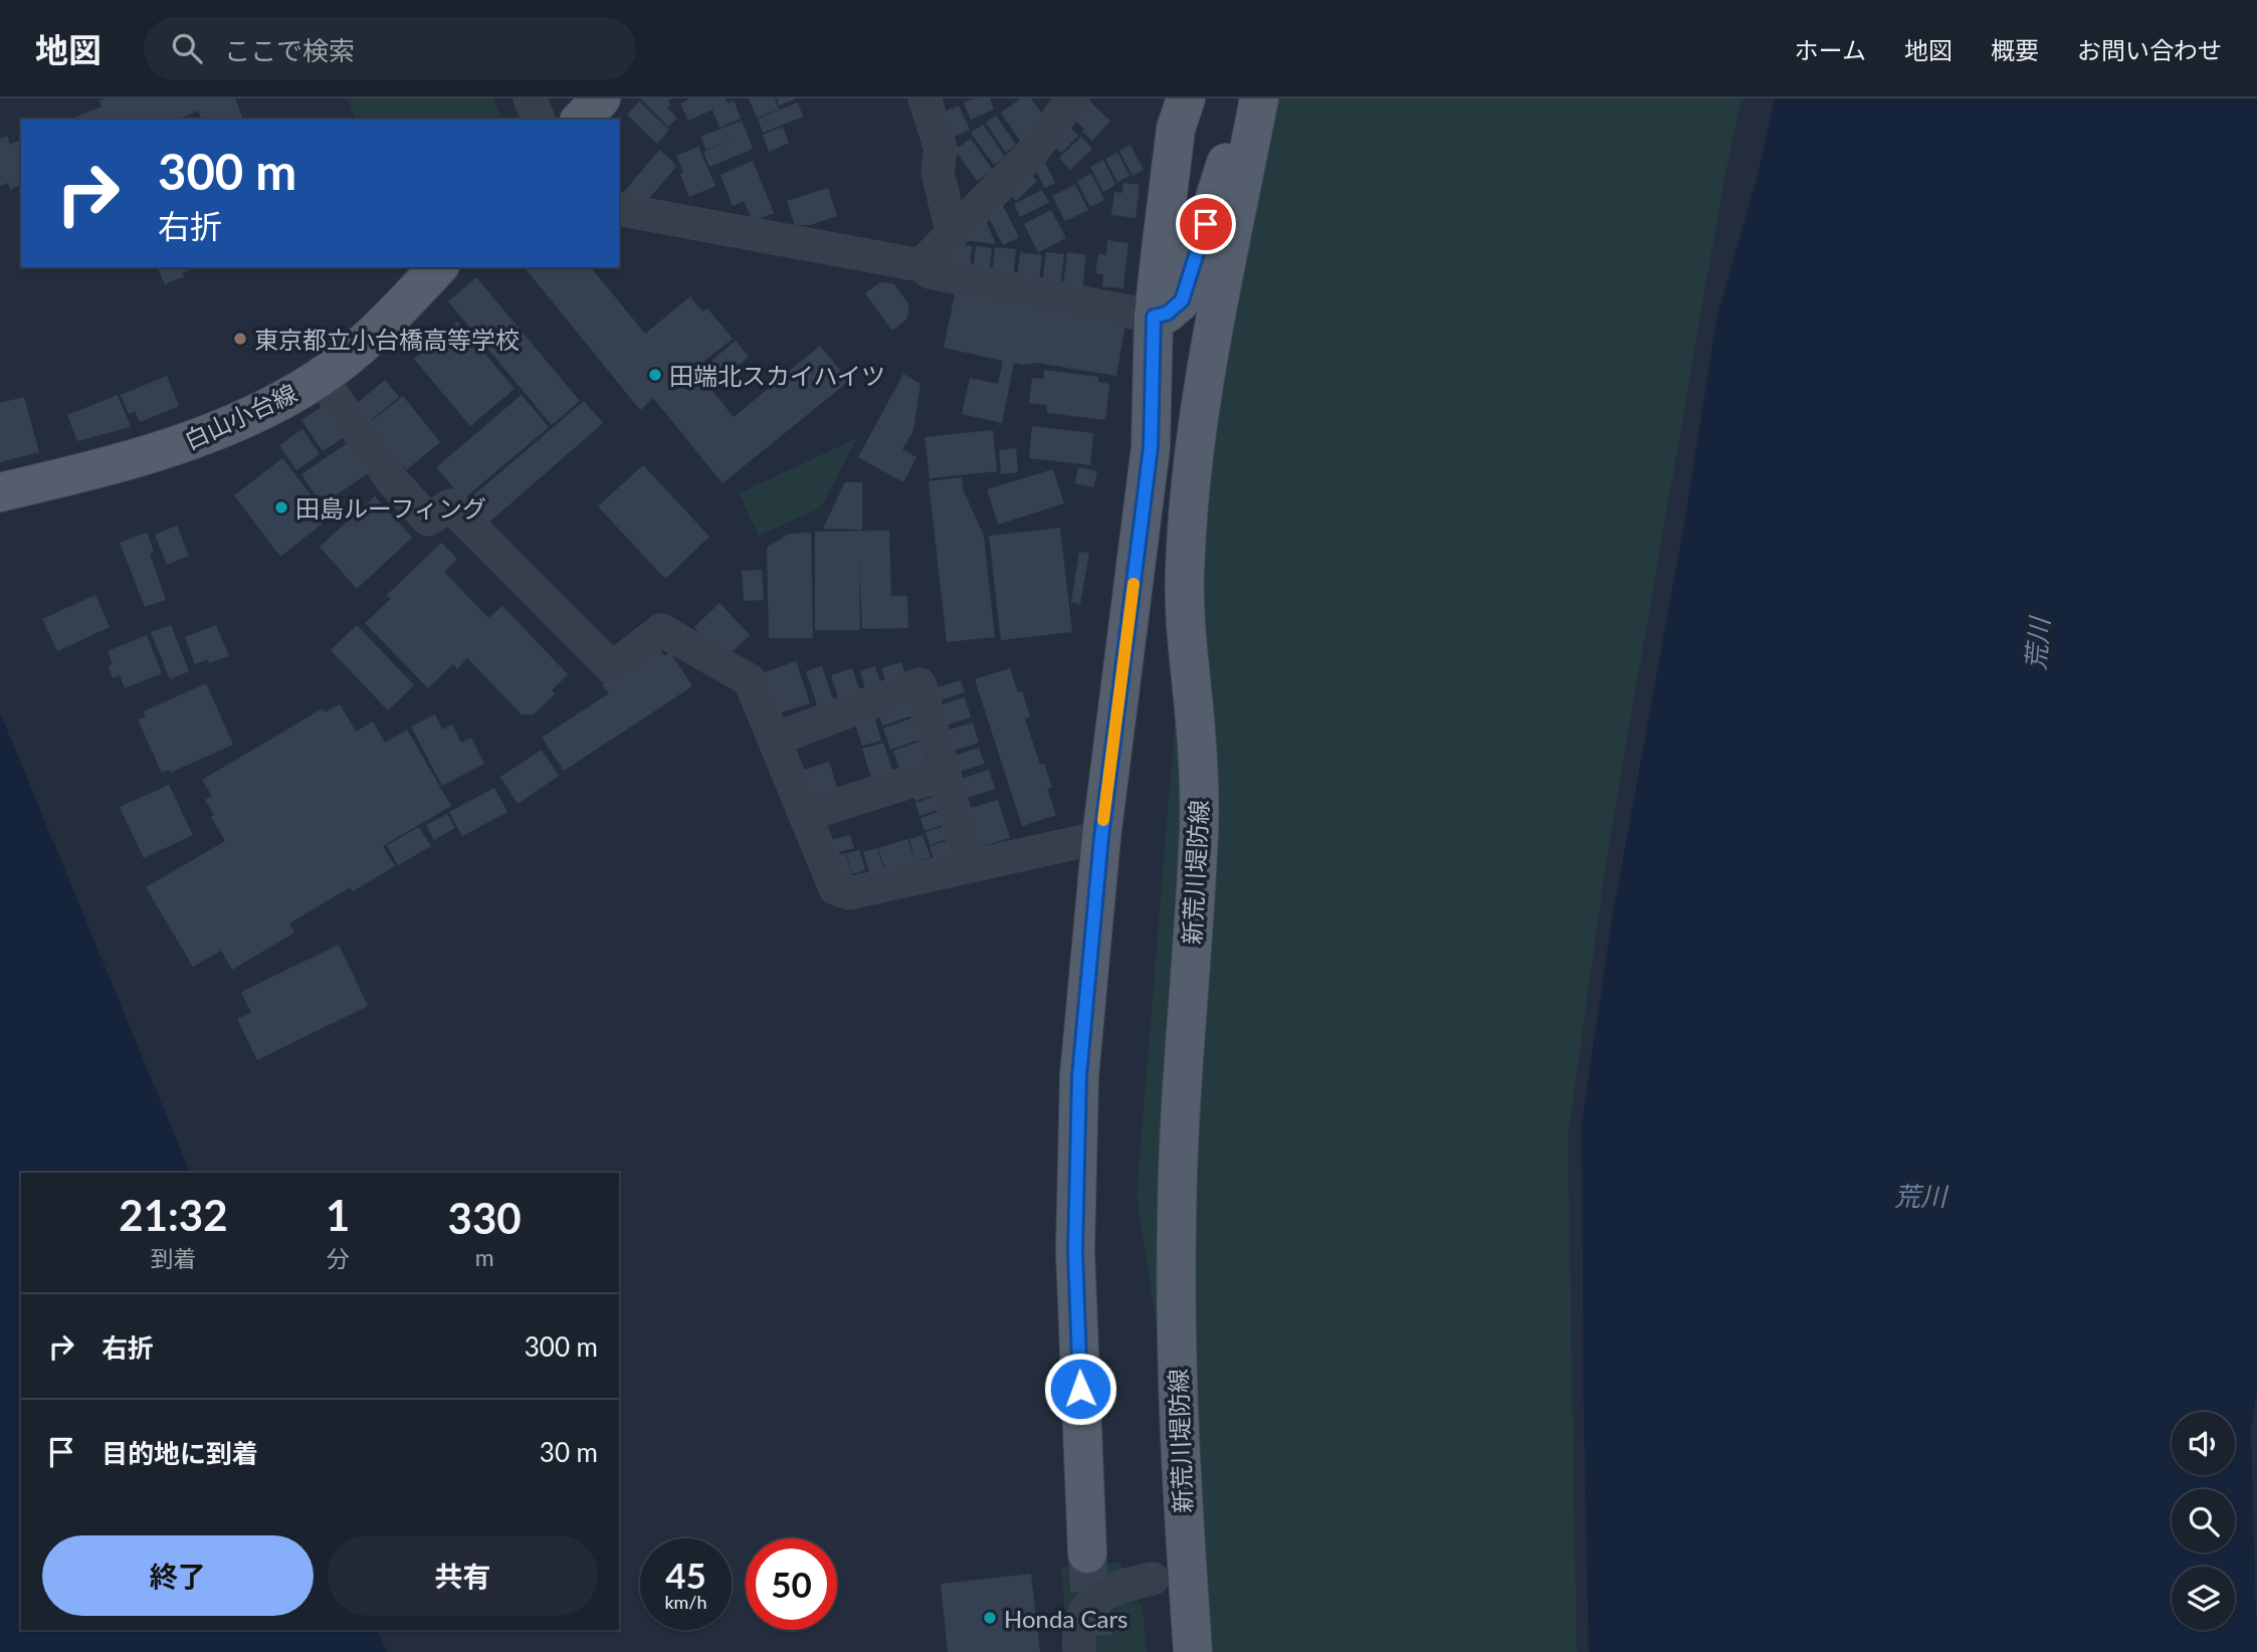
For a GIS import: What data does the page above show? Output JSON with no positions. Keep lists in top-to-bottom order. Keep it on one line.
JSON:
{"streets":{"main road":["白山小台線","新荒川堤防線"]},"water":["荒川"],"places":["東京都立小台橋高等学校","田端北スカイハイツ","田島ルーフィング","Honda Cars"],"page":{"header":"地図","search":"ここで検索","nav":["ホーム","地図","概要","お問い合わせ"],"turn":["300 m","右折"],"eta":["21:32","到着","1","分","330","m"],"list":[{"name":"右折","value":"300 m"},{"name":"目的地に到着","value":"30 m"}],"buttons":["終了","共有"],"speed":"45 km/h","limit":"50"}}
